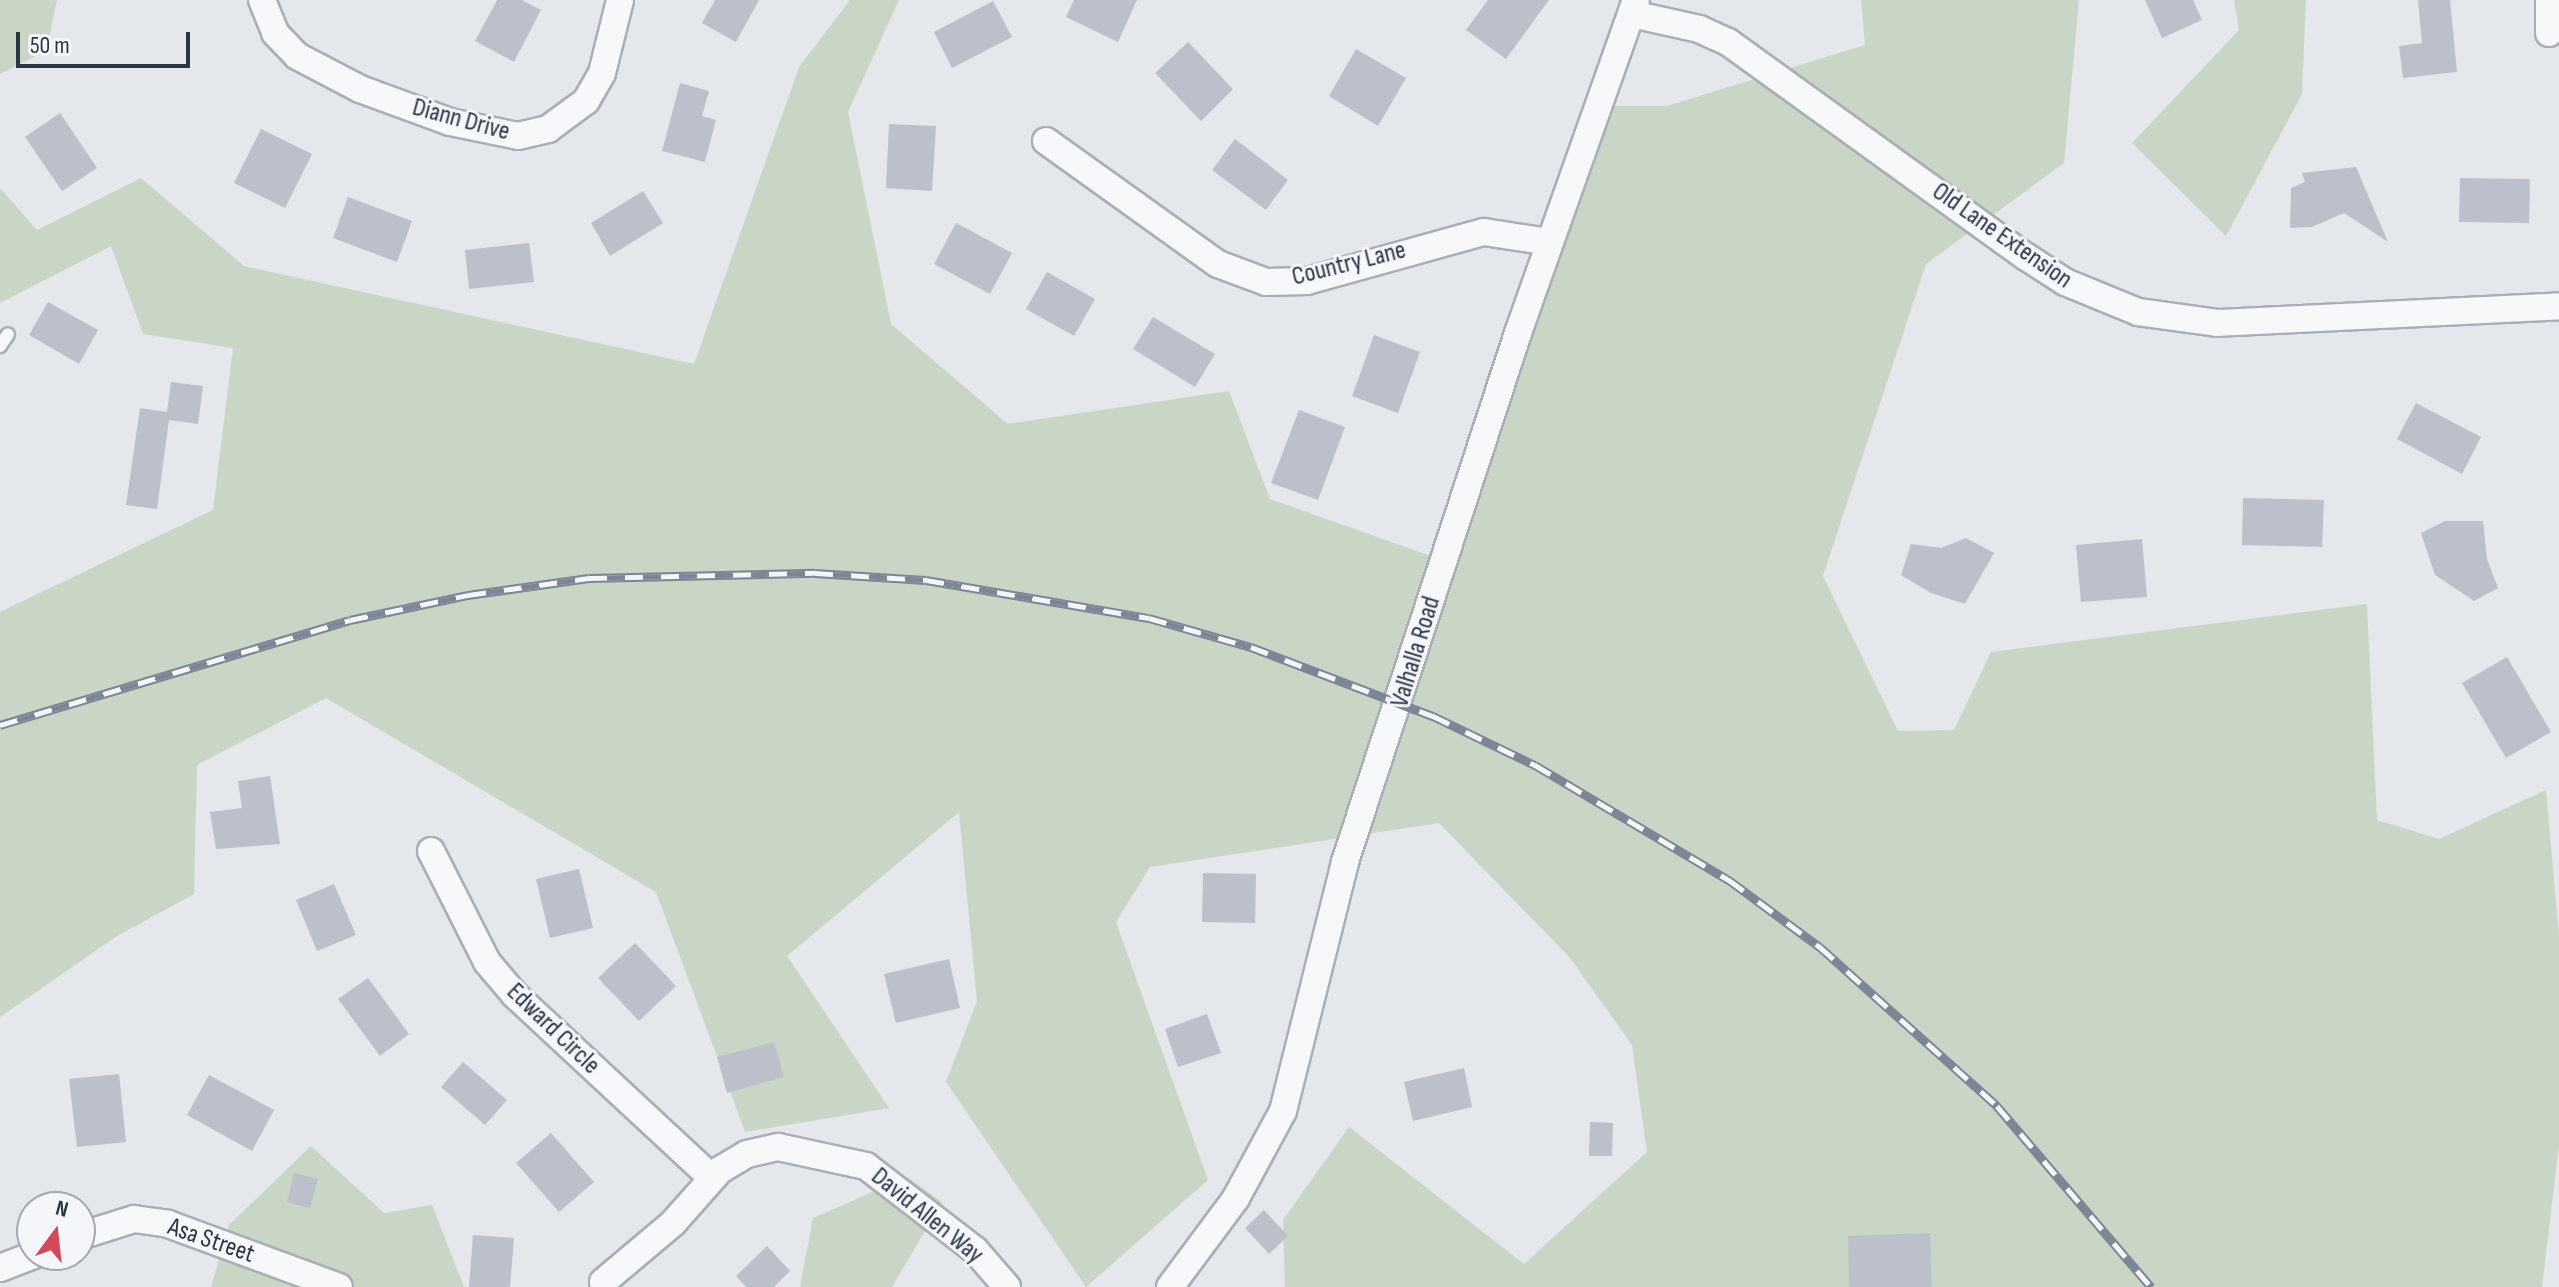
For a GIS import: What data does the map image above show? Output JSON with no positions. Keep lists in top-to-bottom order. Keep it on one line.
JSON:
{"streets":{"street":["Diann Drive","Old Lane Extension","Country Lane","Valhalla Road","Edward Circle","David Allen Way","Asa Street"]},"crossings":[["Old Lane Extension","Valhalla Road"],["Country Lane","Valhalla Road"],["Edward Circle","David Allen Way"]],"scale_bar":"50 m","north":"top"}
